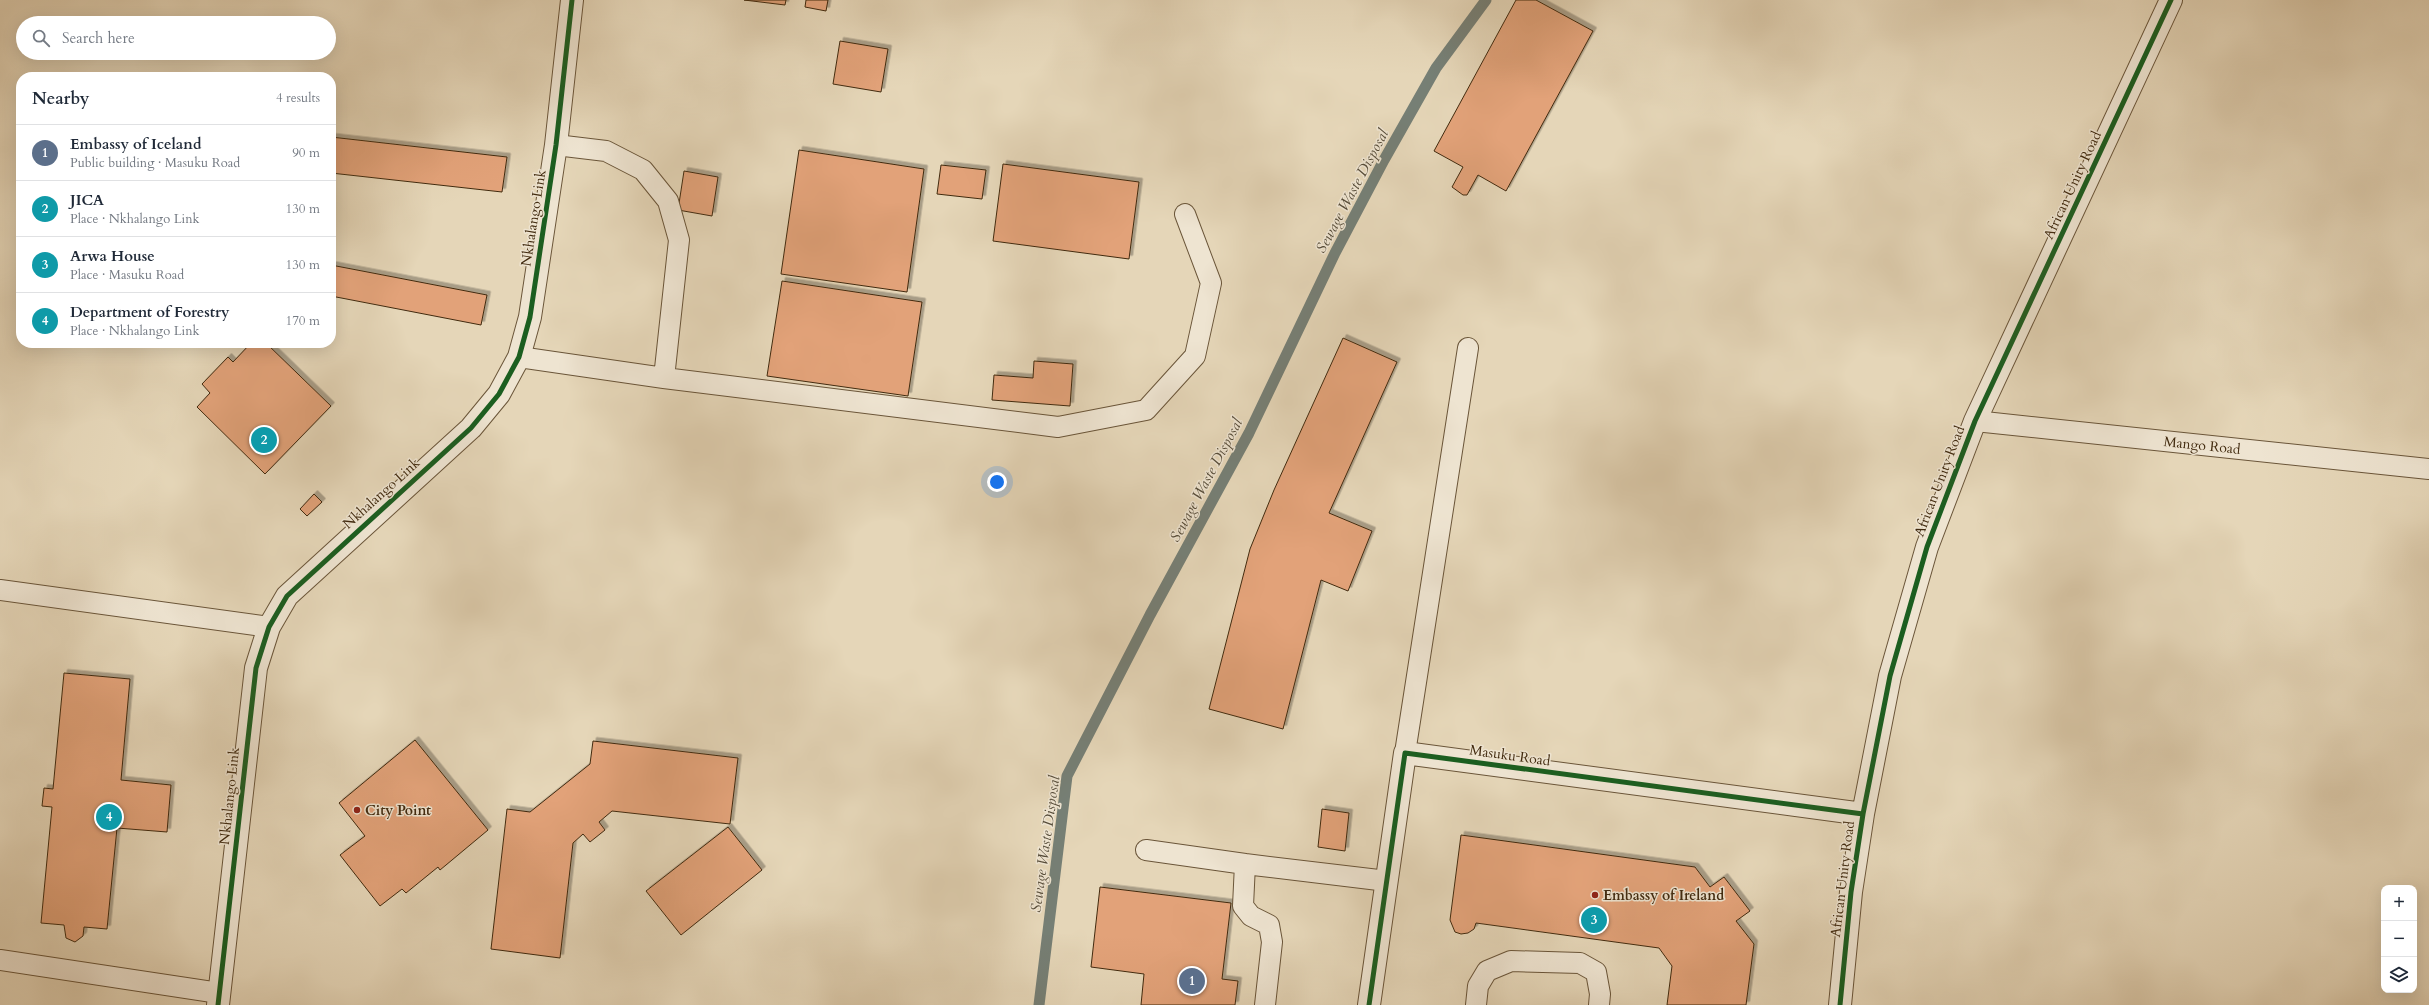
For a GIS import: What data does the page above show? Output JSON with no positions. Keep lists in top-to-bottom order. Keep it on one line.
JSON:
{"streets":{"street":["African Unity Road","Nkhalango Link","Masuku Road"],"lane":["Mango Road"]},"crossings":[["African Unity Road","Mango Road"],["African Unity Road","Masuku Road"]],"water":["Sewage Waste Disposal"],"places":["City Point","Embassy of Ireland"],"page":{"search":"Search here","heading":["Nearby","4 results"],"list":[{"mark":"1","name":"Embassy of Iceland","note":"Public building · Masuku Road","value":"90 m"},{"mark":"2","name":"JICA","note":"Place · Nkhalango Link","value":"130 m"},{"mark":"3","name":"Arwa House","note":"Place · Masuku Road","value":"130 m"},{"mark":"4","name":"Department of Forestry","note":"Place · Nkhalango Link","value":"170 m"}],"pins":["2","4","3","1"],"map_buttons":["+","−"]}}
